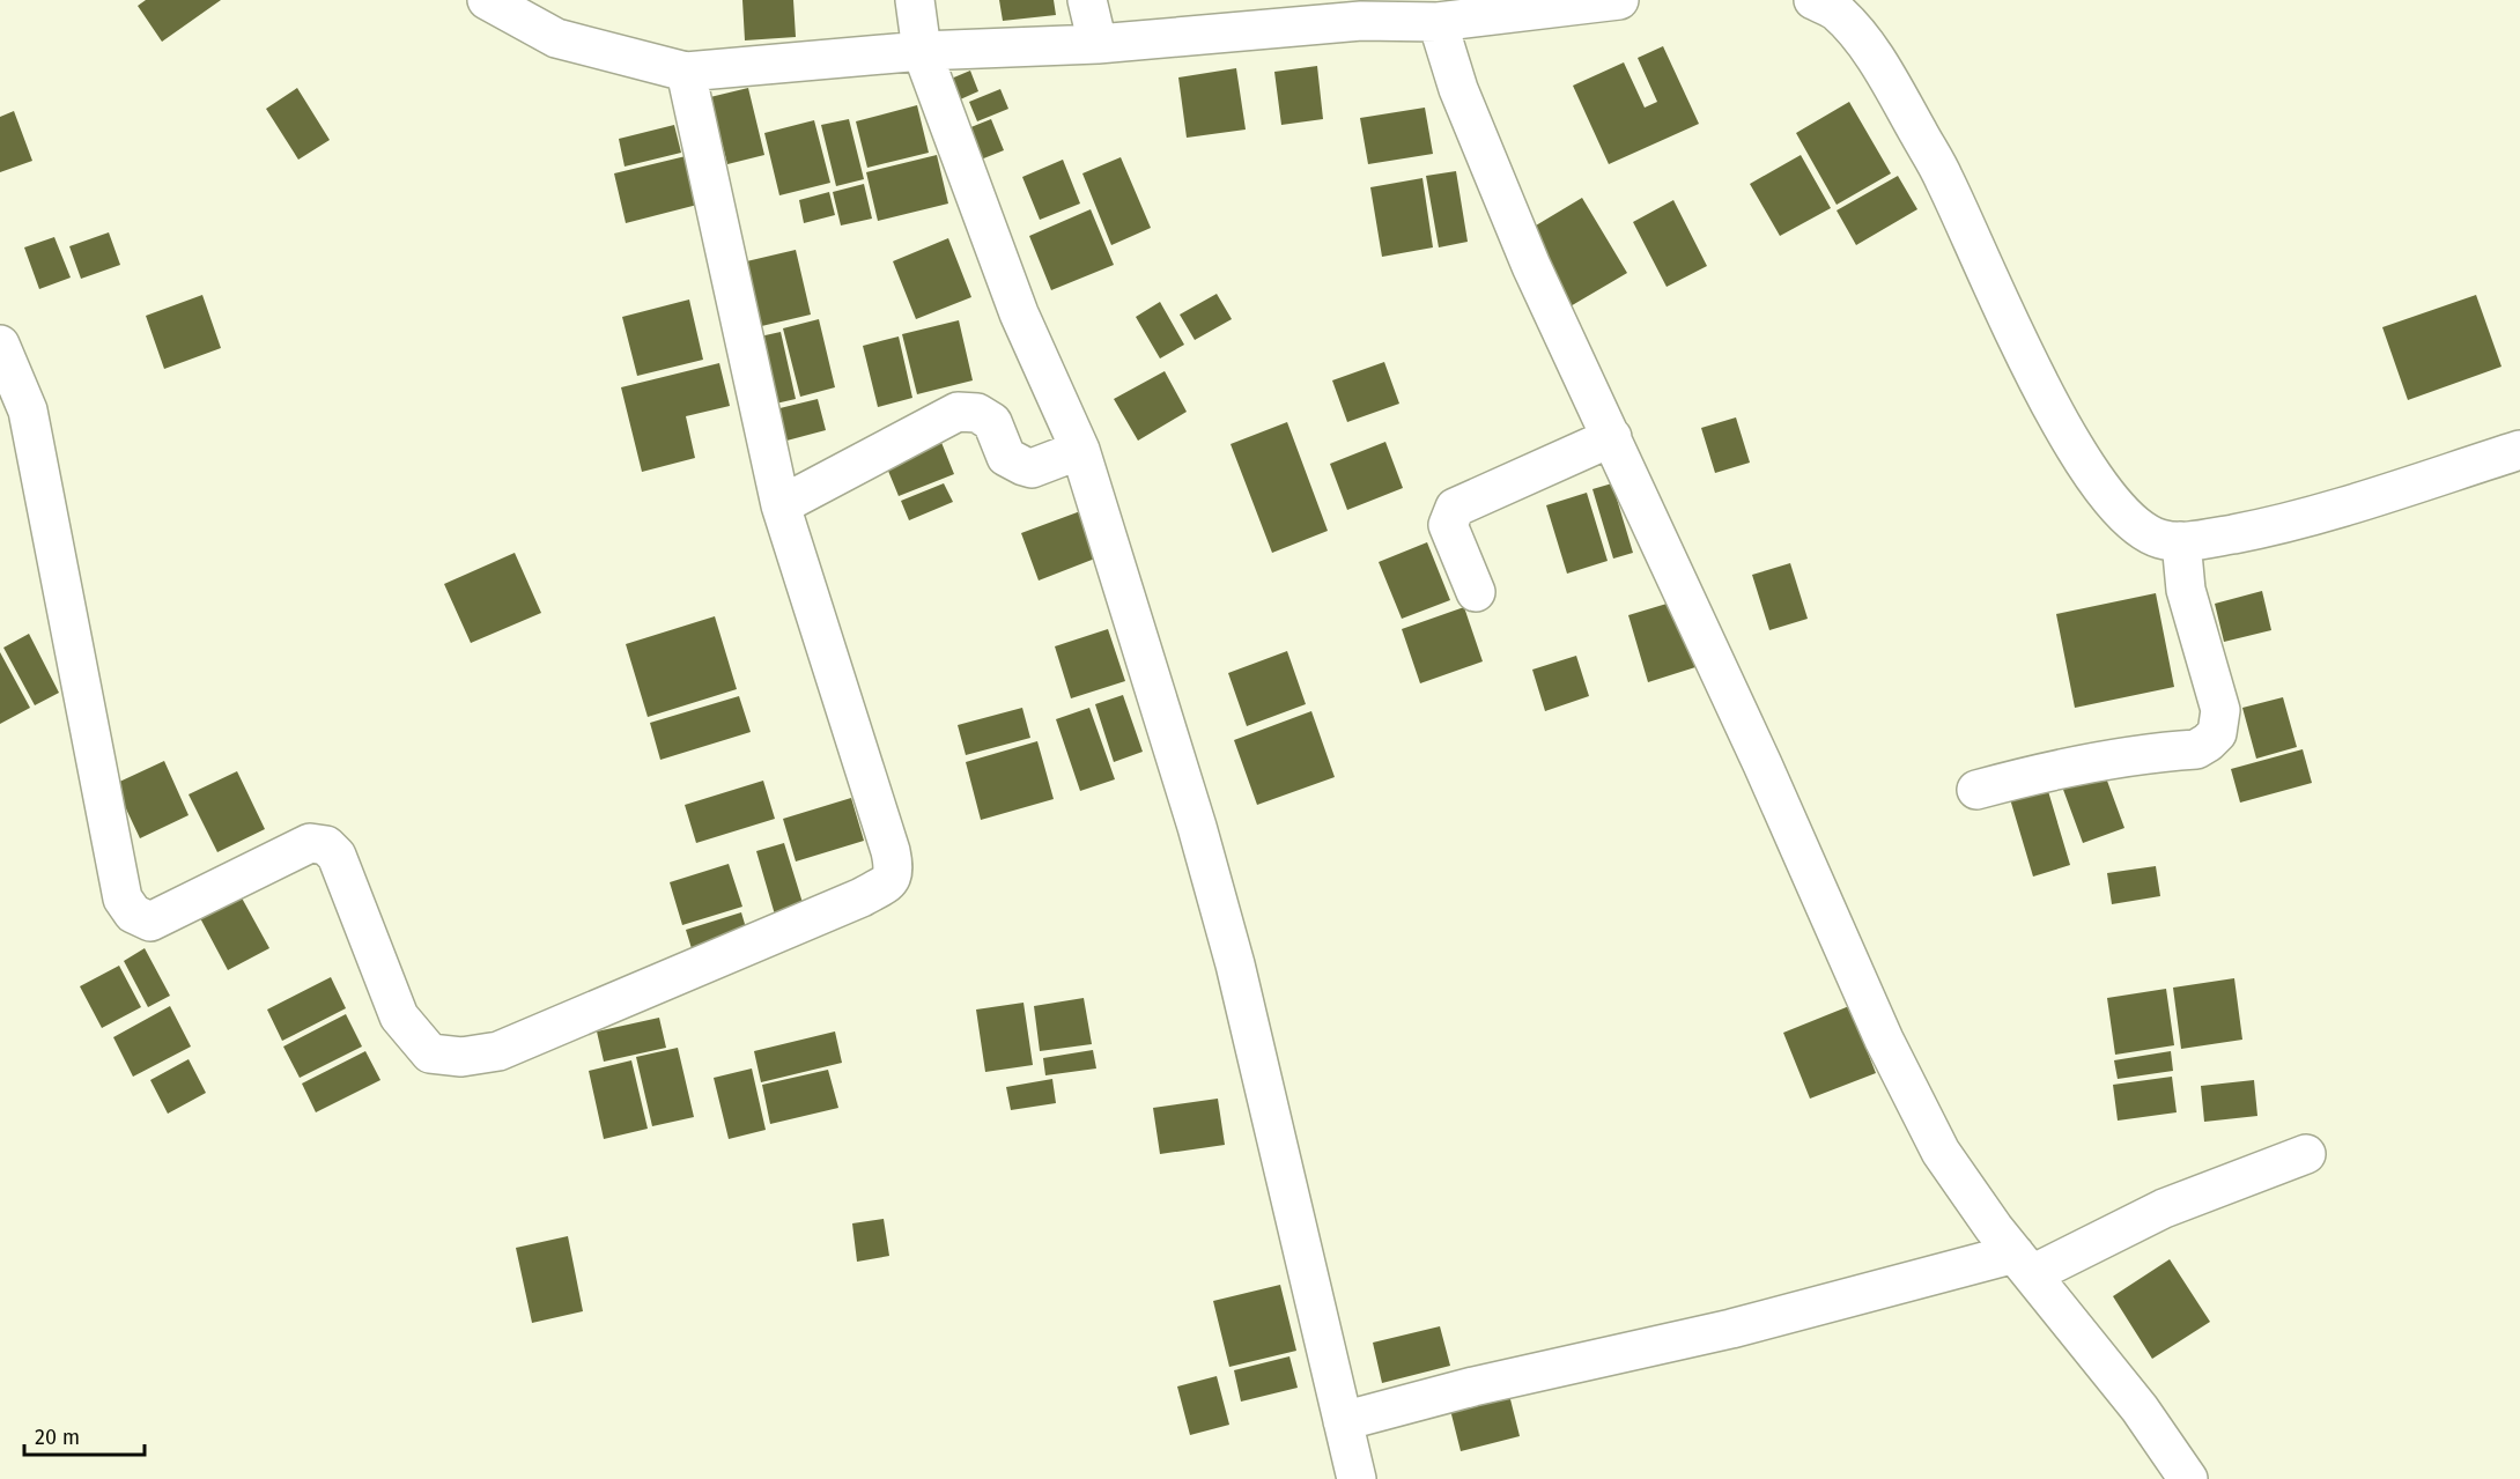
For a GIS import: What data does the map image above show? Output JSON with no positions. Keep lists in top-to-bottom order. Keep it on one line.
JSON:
{"scale_bar":"20 m"}
